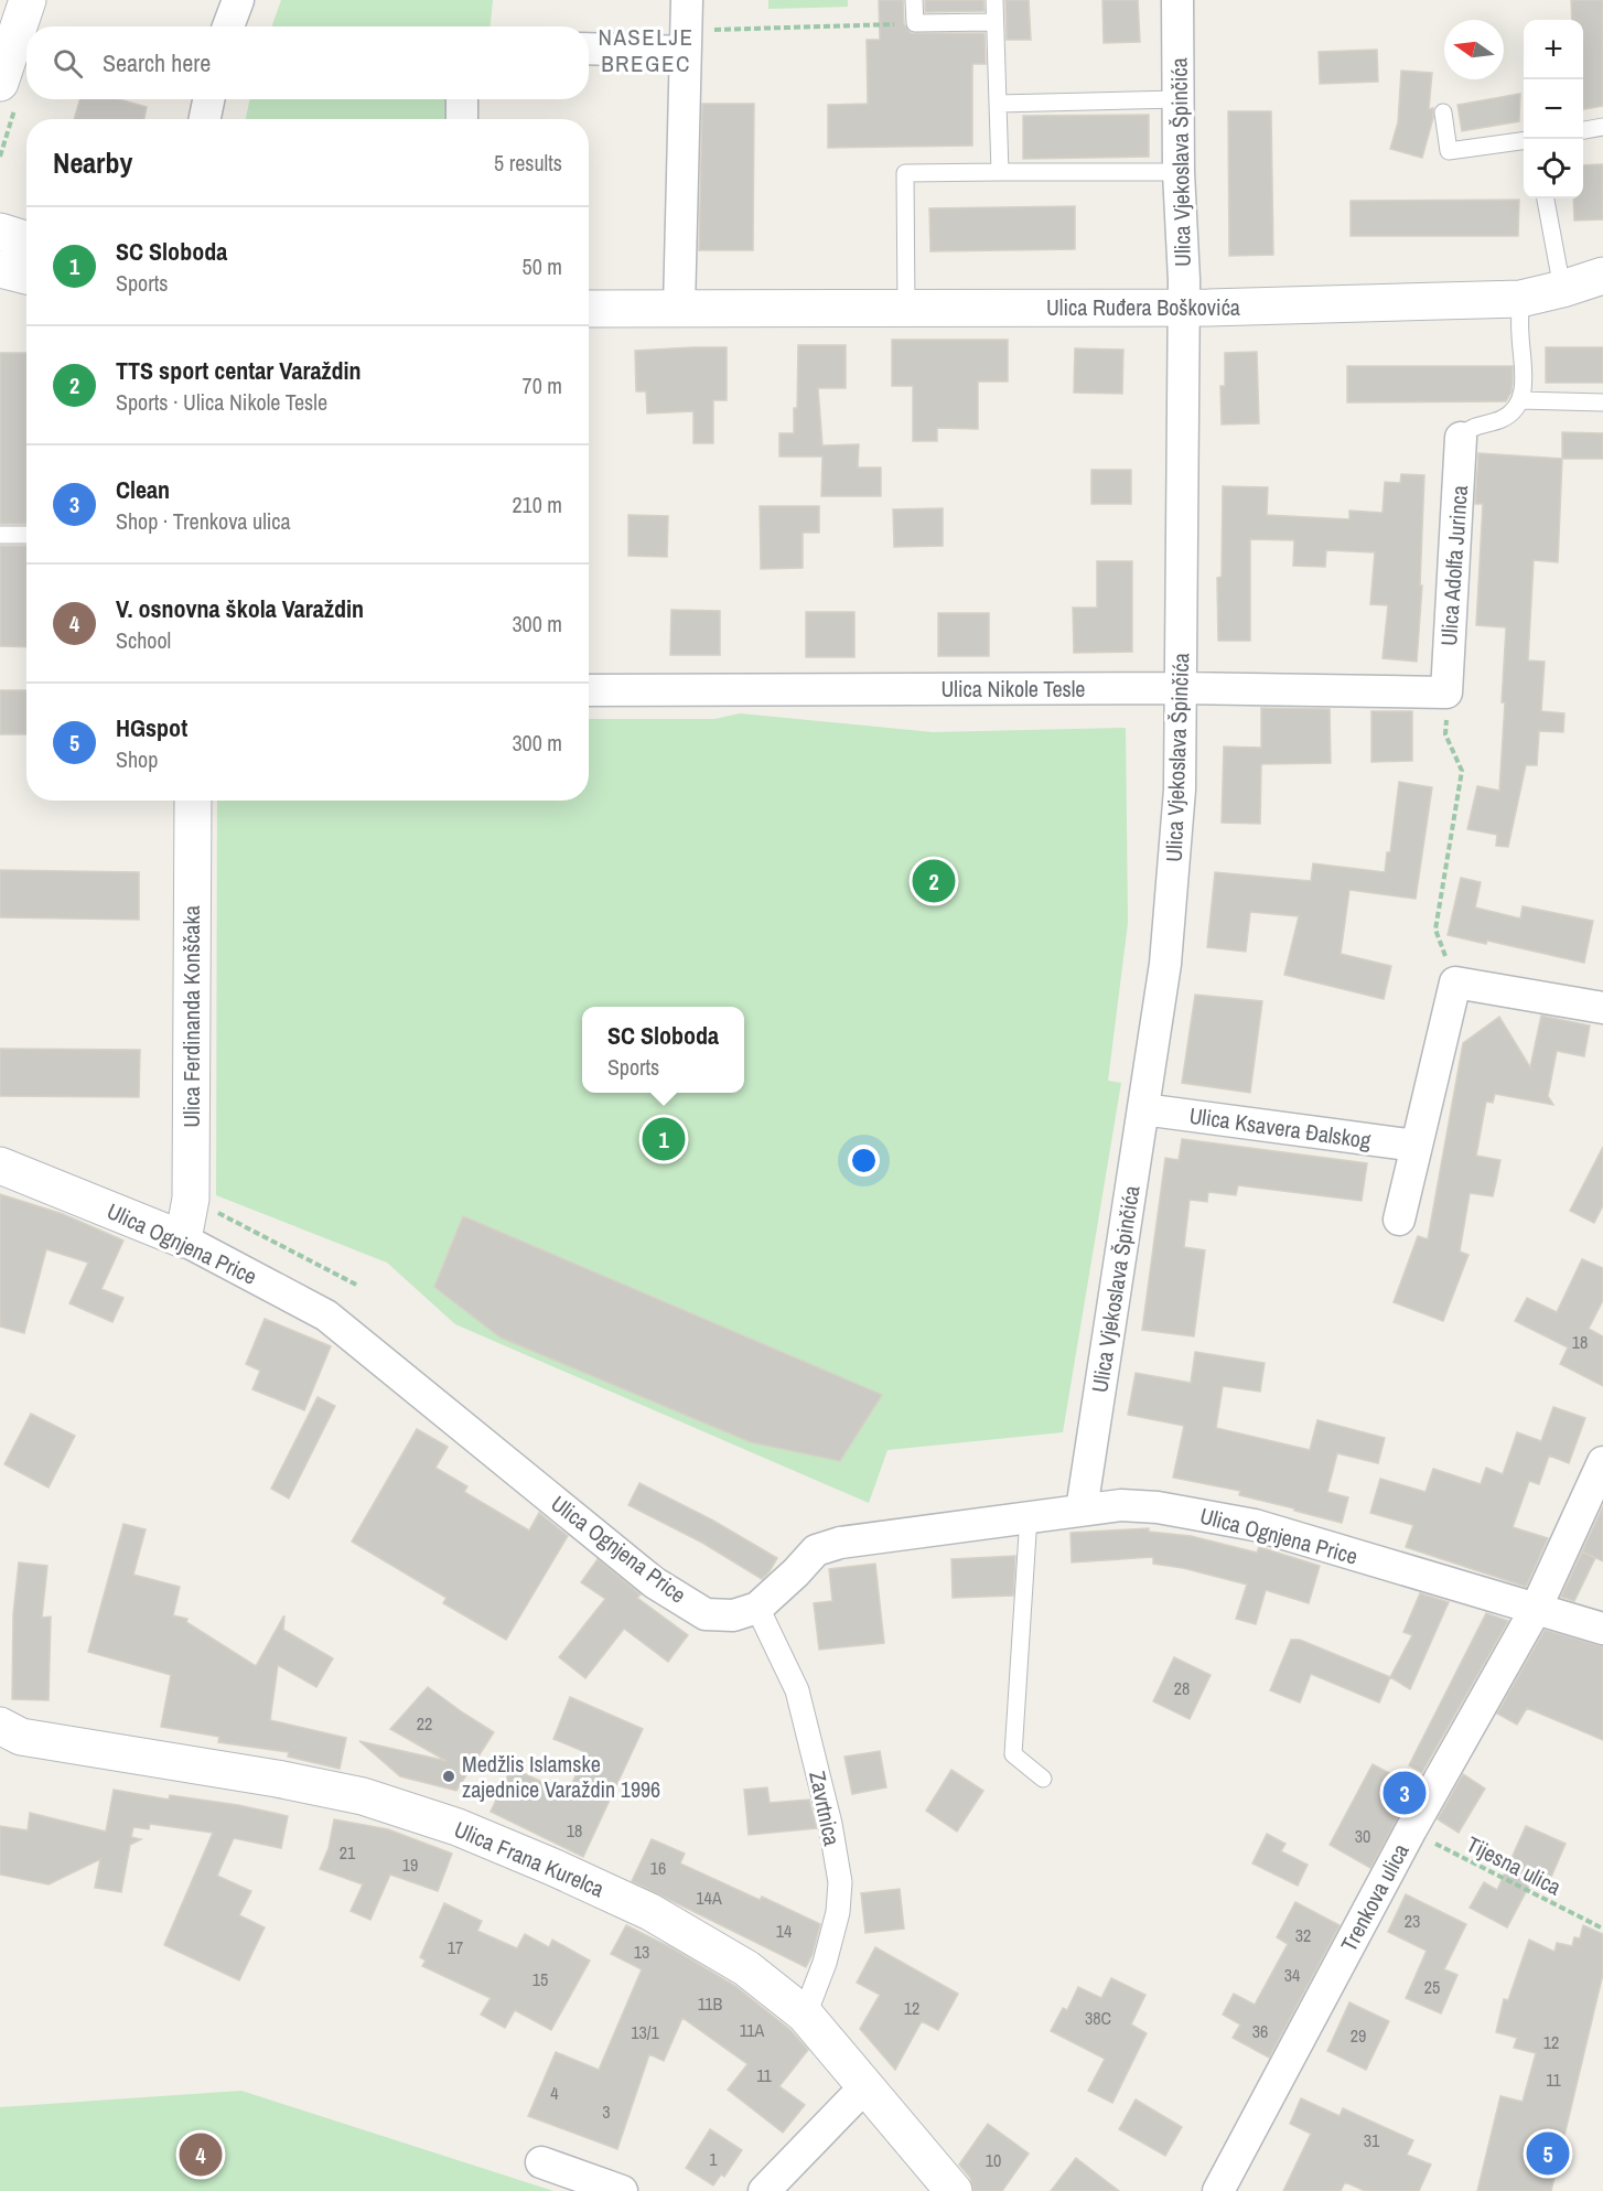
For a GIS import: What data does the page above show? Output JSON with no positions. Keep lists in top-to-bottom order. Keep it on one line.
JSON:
{"streets":{"street":["Ulica Vjekoslava Špinčića","Ulica Ruđera Boškovića","Ulica Adolfa Jurinca","Ulica Nikole Tesle","Ulica Ferdinanda Konščaka","Ulica Ksavera Đalskog","Ulica Ognjena Price","Zavrtnica","Ulica Frana Kurelca","Trenkova ulica"],"path":["Tijesna ulica"]},"crossings":[["Ulica Vjekoslava Špinčića","Ulica Ruđera Boškovića"],["Ulica Vjekoslava Špinčića","Ulica Nikole Tesle"],["Ulica Vjekoslava Špinčića","Ulica Ksavera Đalskog"],["Ulica Vjekoslava Špinčića","Ulica Ognjena Price"],["Ulica Adolfa Jurinca","Ulica Nikole Tesle"],["Ulica Ferdinanda Konščaka","Ulica Ognjena Price"],["Ulica Ognjena Price","Zavrtnica"],["Ulica Ognjena Price","Trenkova ulica"],["Zavrtnica","Ulica Frana Kurelca"],["Tijesna ulica","Trenkova ulica"]],"districts":["NASELJE BREGEC"],"places":["Medžlis Islamske zajednice Varaždin 1996"],"house_numbers":["18","28","22","18","30","21","19","16","14A","23","14","32","17","13","34","15","25","11B","12","38C","11A","36","13/1","29","12","11","11","4","3","31","1","10"],"north":"left","page":{"map_buttons":["+","−"],"search":"Search here","heading":["Nearby","5 results"],"list":[{"mark":"1","name":"SC Sloboda","note":"Sports","value":"50 m"},{"mark":"2","name":"TTS sport centar Varaždin","note":"Sports · Ulica Nikole Tesle","value":"70 m"},{"mark":"3","name":"Clean","note":"Shop · Trenkova ulica","value":"210 m"},{"mark":"4","name":"V. osnovna škola Varaždin","note":"School","value":"300 m"},{"mark":"5","name":"HGspot","note":"Shop","value":"300 m"}],"pins":["2","1","3","5","4"],"popup":["SC Sloboda","Sports"]}}
